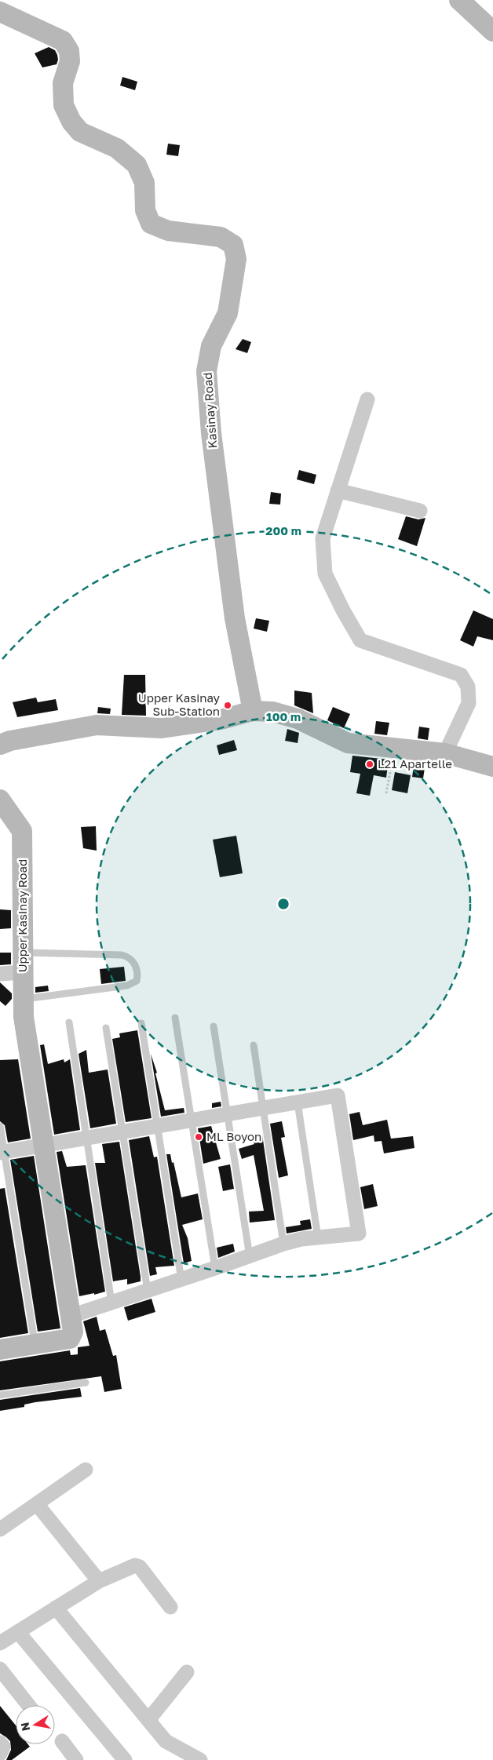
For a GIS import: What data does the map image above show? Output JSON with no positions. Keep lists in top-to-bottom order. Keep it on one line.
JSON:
{"streets":{"street":["Kasinay Road","Upper Kasinay Road"]},"places":["Upper Kasinay Sub-Station","L21 Apartelle","ML Boyon"],"north":"left","rings":["200 m","100 m"]}
